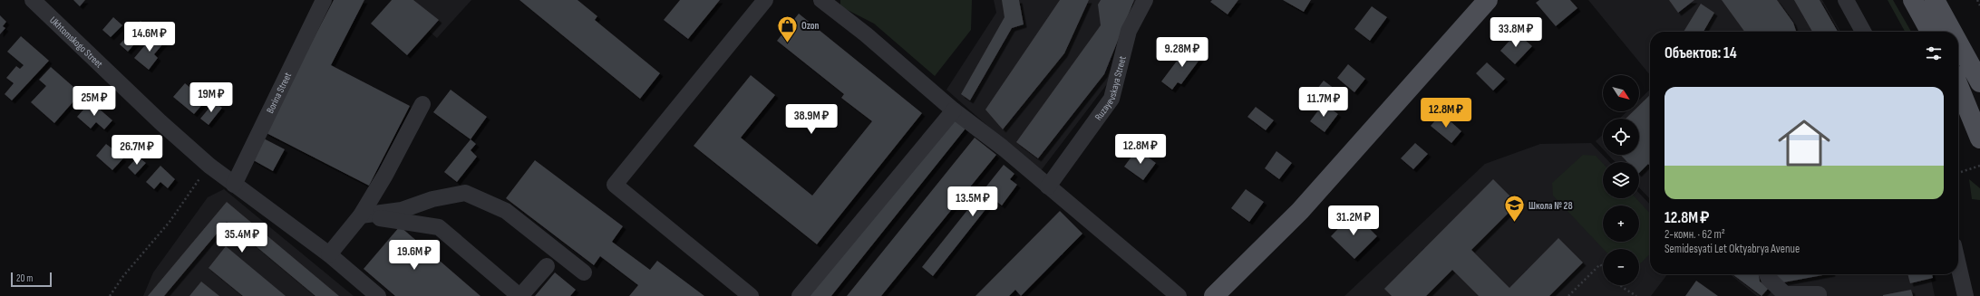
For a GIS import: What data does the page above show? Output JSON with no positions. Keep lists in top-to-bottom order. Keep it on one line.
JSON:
{"streets":{"street":["Ukhtomskogo Street","Ruzayevskaya Street","Borina Street"]},"crossings":[["Ukhtomskogo Street","Borina Street"]],"places":{"shop":["Ozon"],"school or university":["Школа № 28"]},"scale_bar":"20 m","north":"bottom right","page":{"price":["33.8M ₽","14.6M ₽","9.28M ₽","19M ₽","25M ₽","11.7M ₽","12.8M ₽","38.9M ₽","12.8M ₽","26.7M ₽","13.5M ₽","31.2M ₽","35.4M ₽","19.6M ₽"],"heading":"Объектов: 14","map_buttons":["+","−"],"list":[{"name":"12.8M ₽","note":"2-комн. · 62 m² · Semidesyati Let Oktyabrya Avenue"}],"scale":"20 m"}}
